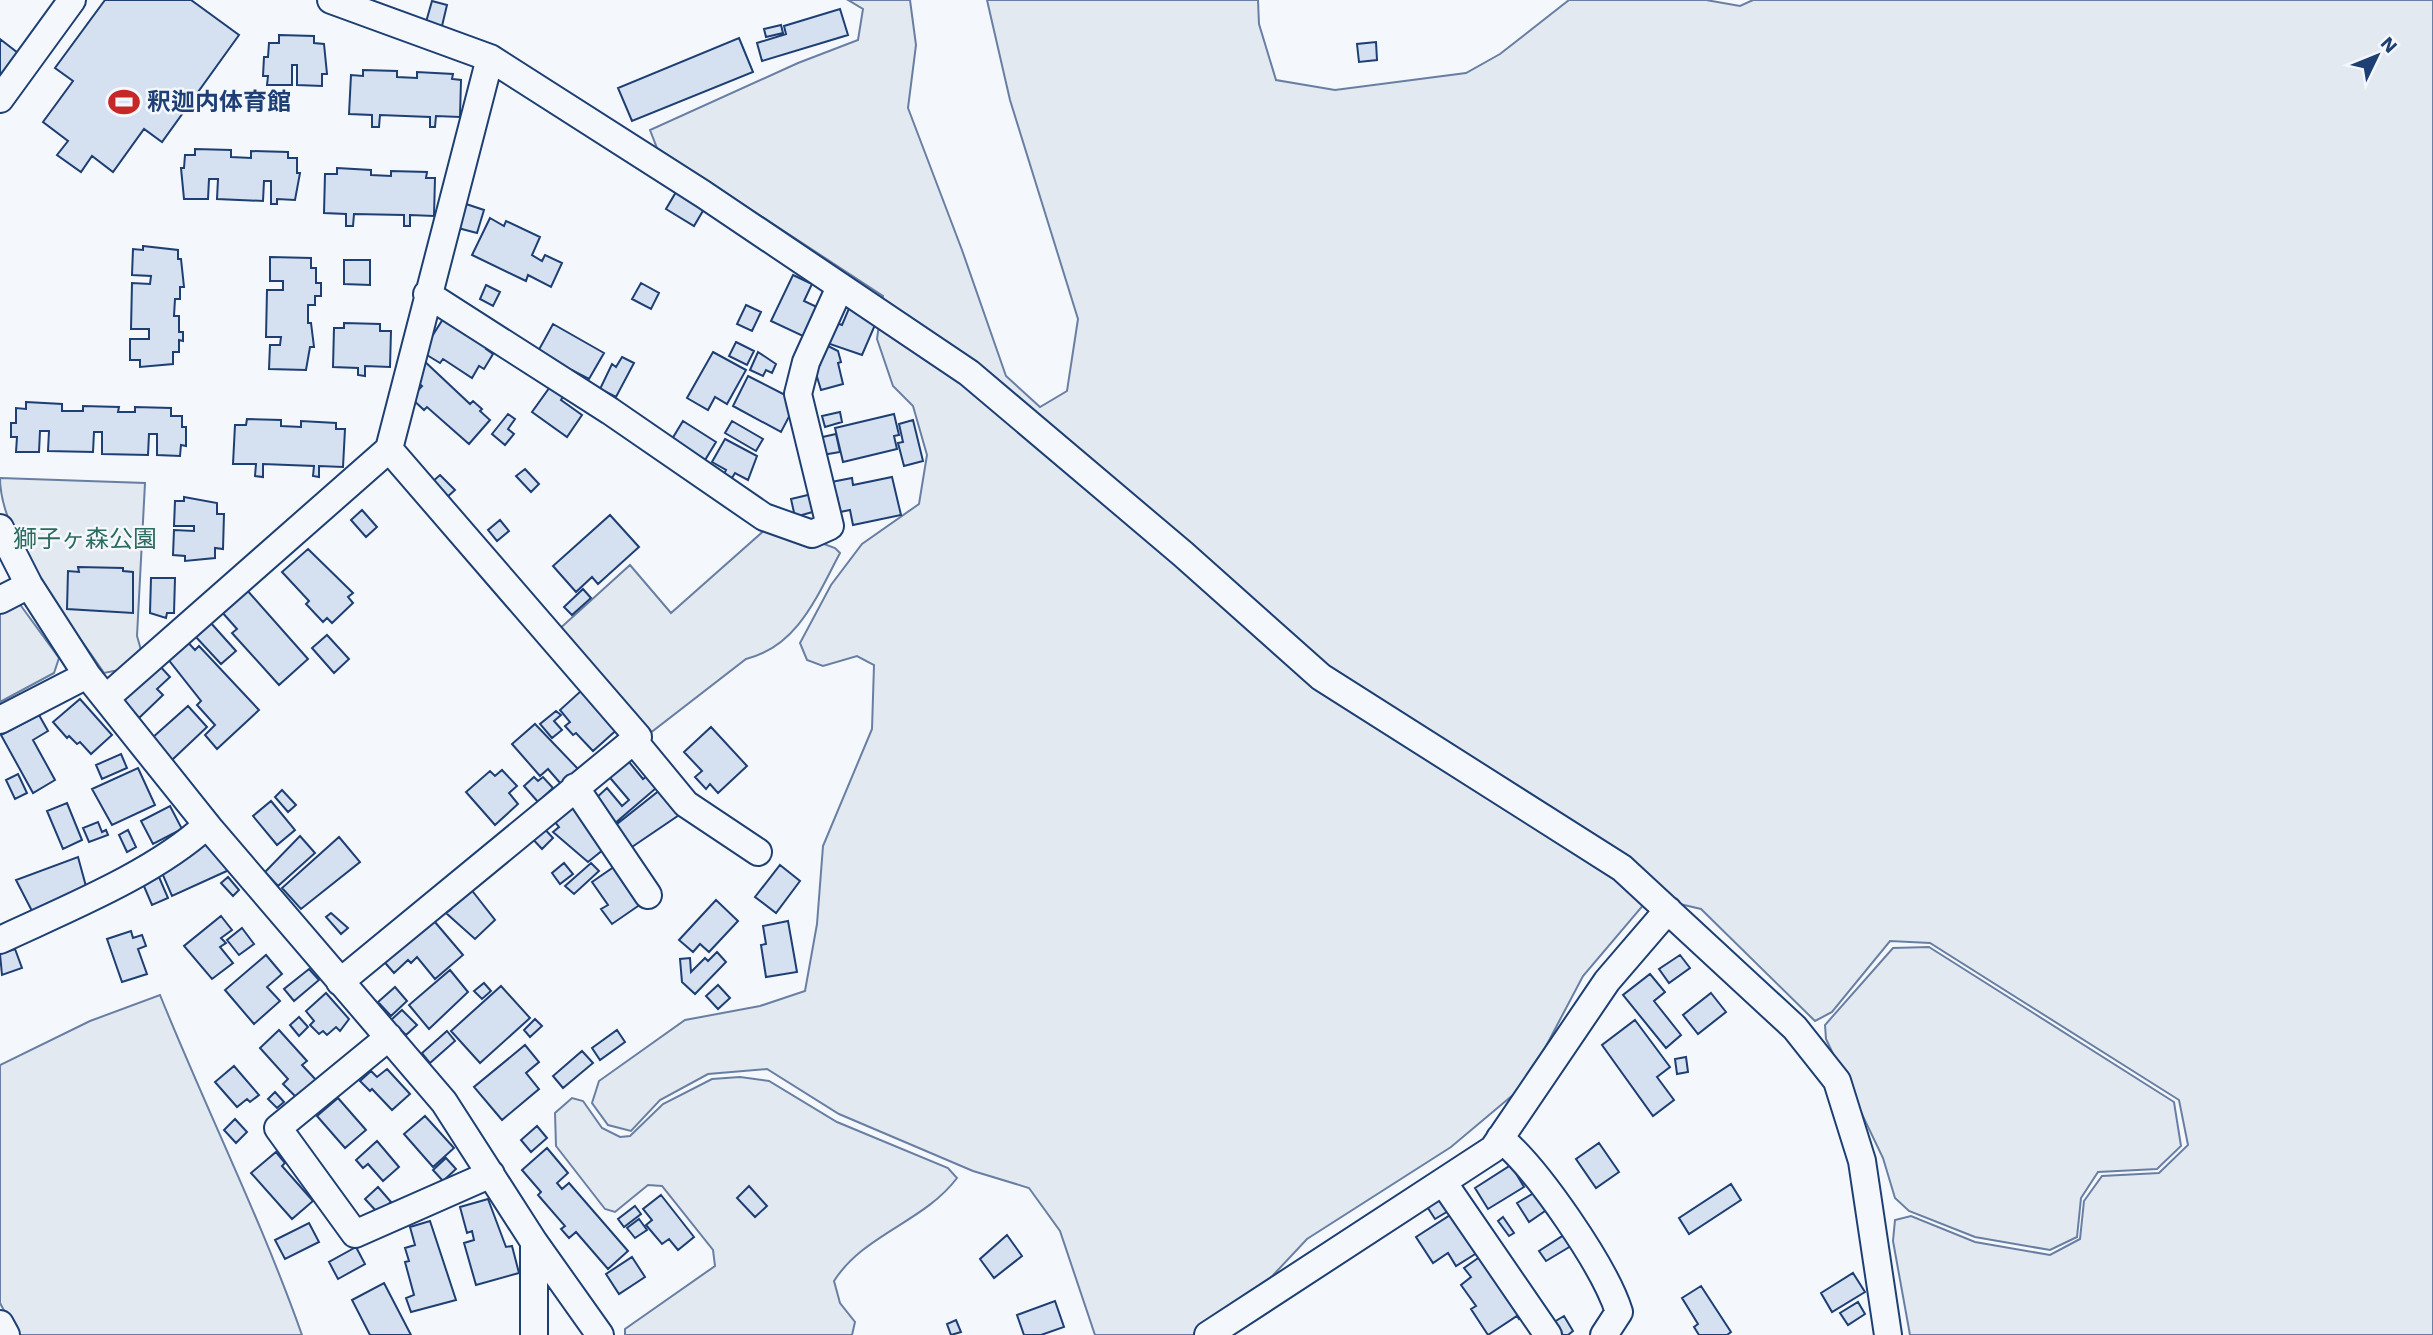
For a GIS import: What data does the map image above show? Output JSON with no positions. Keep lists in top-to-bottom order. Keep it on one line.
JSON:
{"parks":["獅子ヶ森公園"],"places":{"sports":["釈迦内体育館"]},"north":"top right"}
